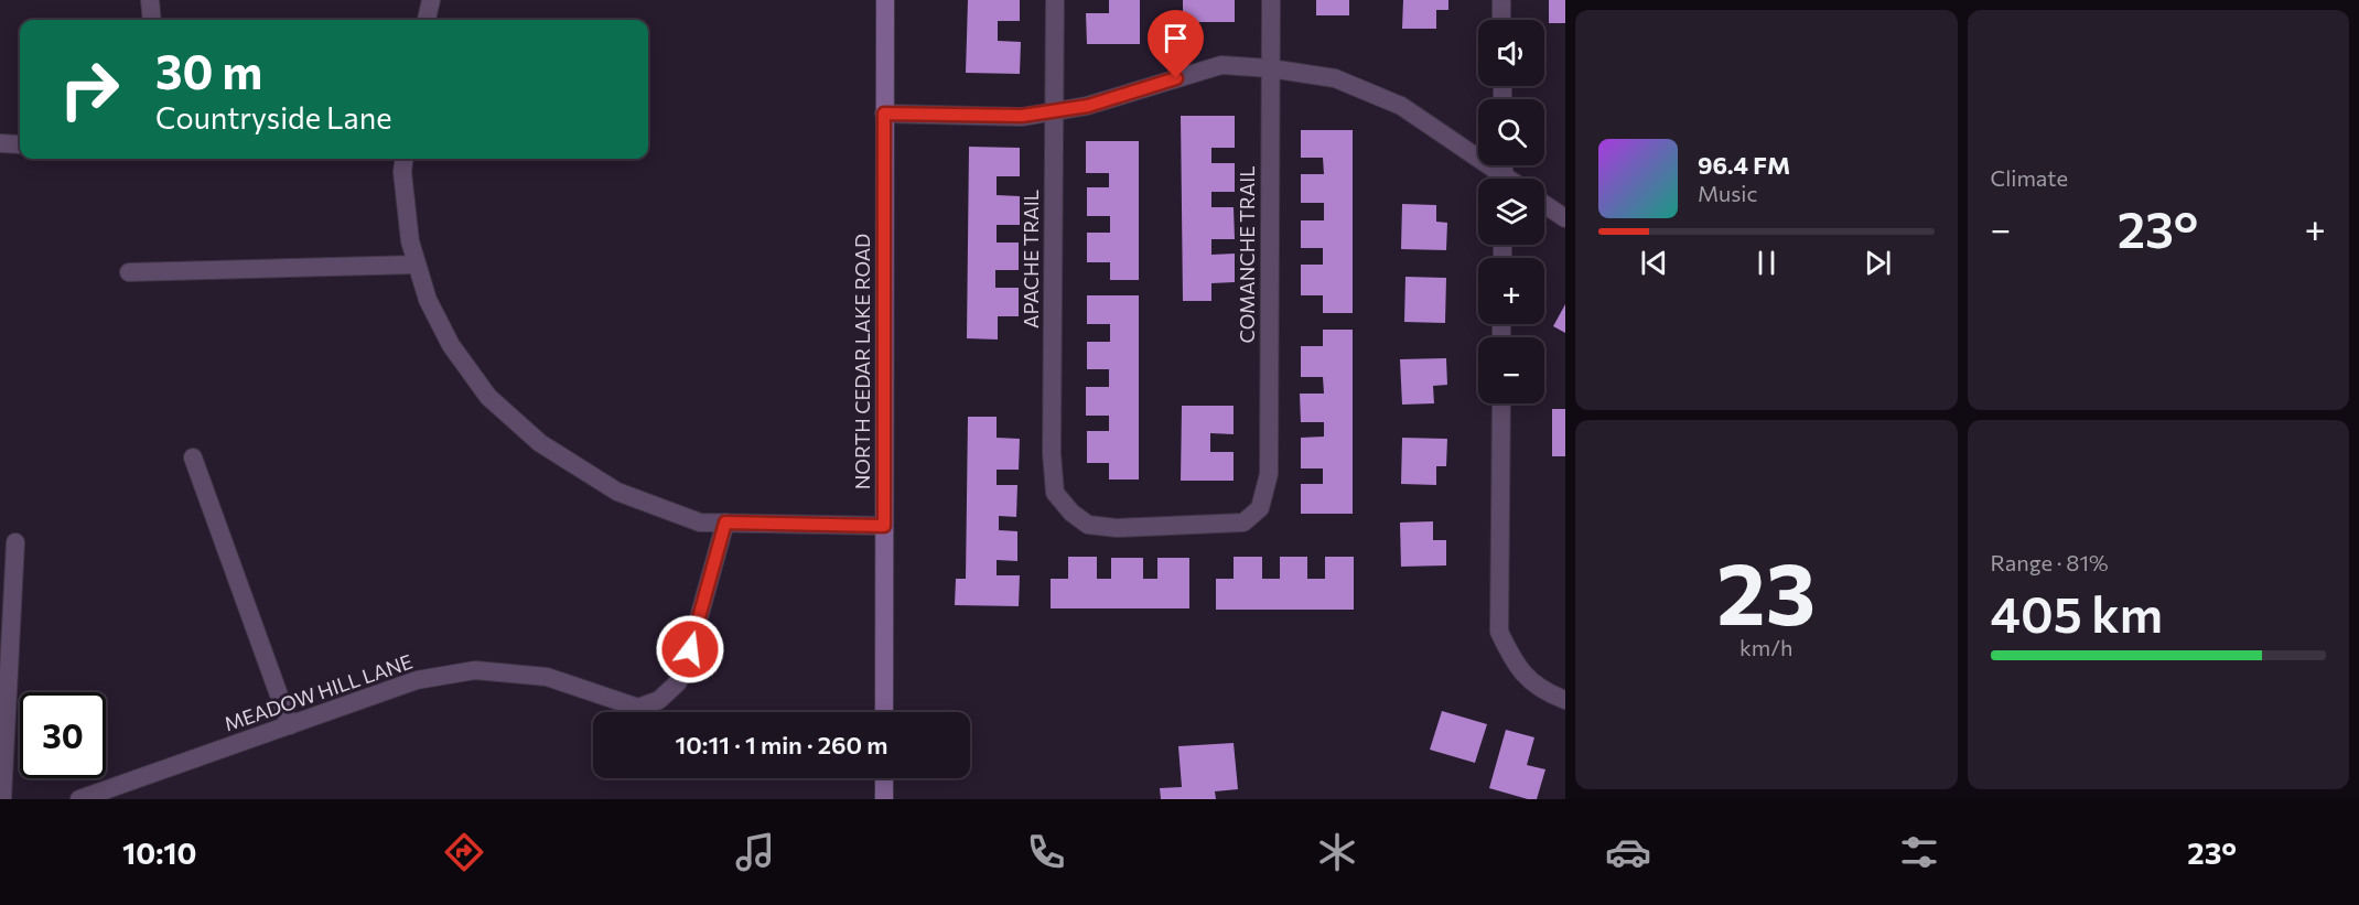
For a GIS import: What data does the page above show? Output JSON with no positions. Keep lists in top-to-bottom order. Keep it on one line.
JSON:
{"streets":{"main road":["NORTH CEDAR LAKE ROAD"],"street":["COMANCHE TRAIL","APACHE TRAIL","MEADOW HILL LANE"]},"crossings":[["COMANCHE TRAIL","APACHE TRAIL"]],"page":{"tile":["Climate",["23","km/h"],["Range · 81%","405 km"]],"map_buttons":["+","−"],"turn":["30 m","Countryside Lane"],"song":["96.4 FM","Music"],"heat":["−","23°","+"],"limit":"30","trip":"10:11 · 1 min · 260 m","tabs":["10:10","23°"]}}
